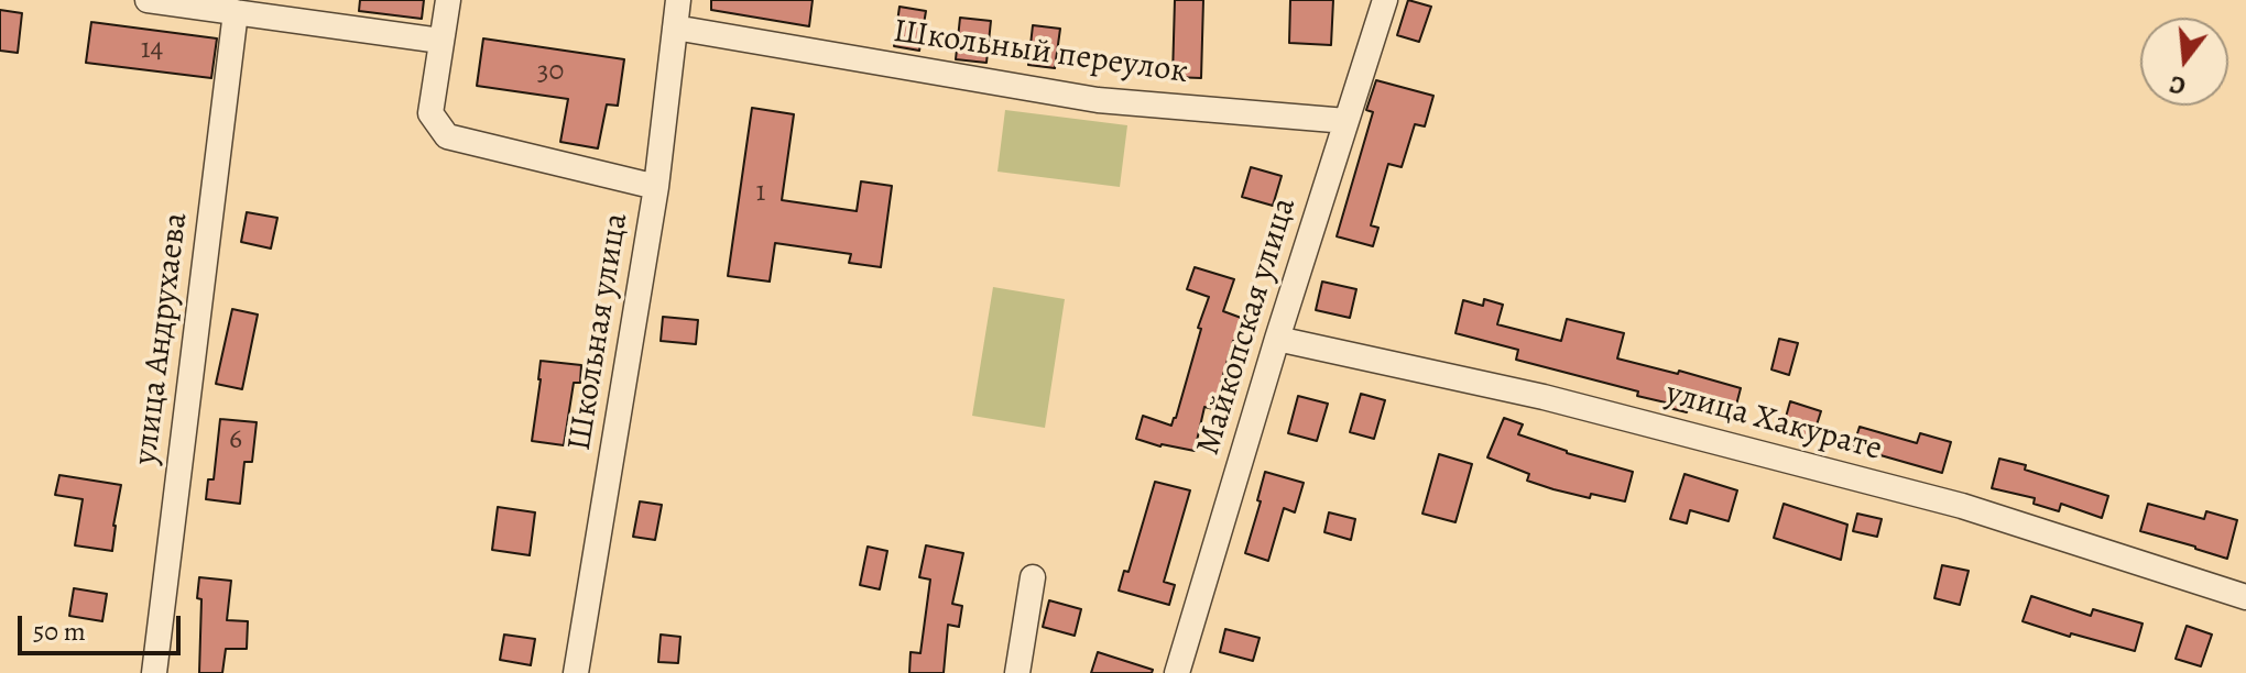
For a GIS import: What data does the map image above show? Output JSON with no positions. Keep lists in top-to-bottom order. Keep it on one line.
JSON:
{"streets":{"street":["Школьный переулок","Майкопская улица","Школьная улица","улица Андрухаева","улица Хакурате"]},"crossings":[["Школьный переулок","Майкопская улица"],["Школьный переулок","Школьная улица"],["Майкопская улица","улица Хакурате"]],"house_numbers":["14","30","1","6"],"scale_bar":"50 m","north":"bottom"}
